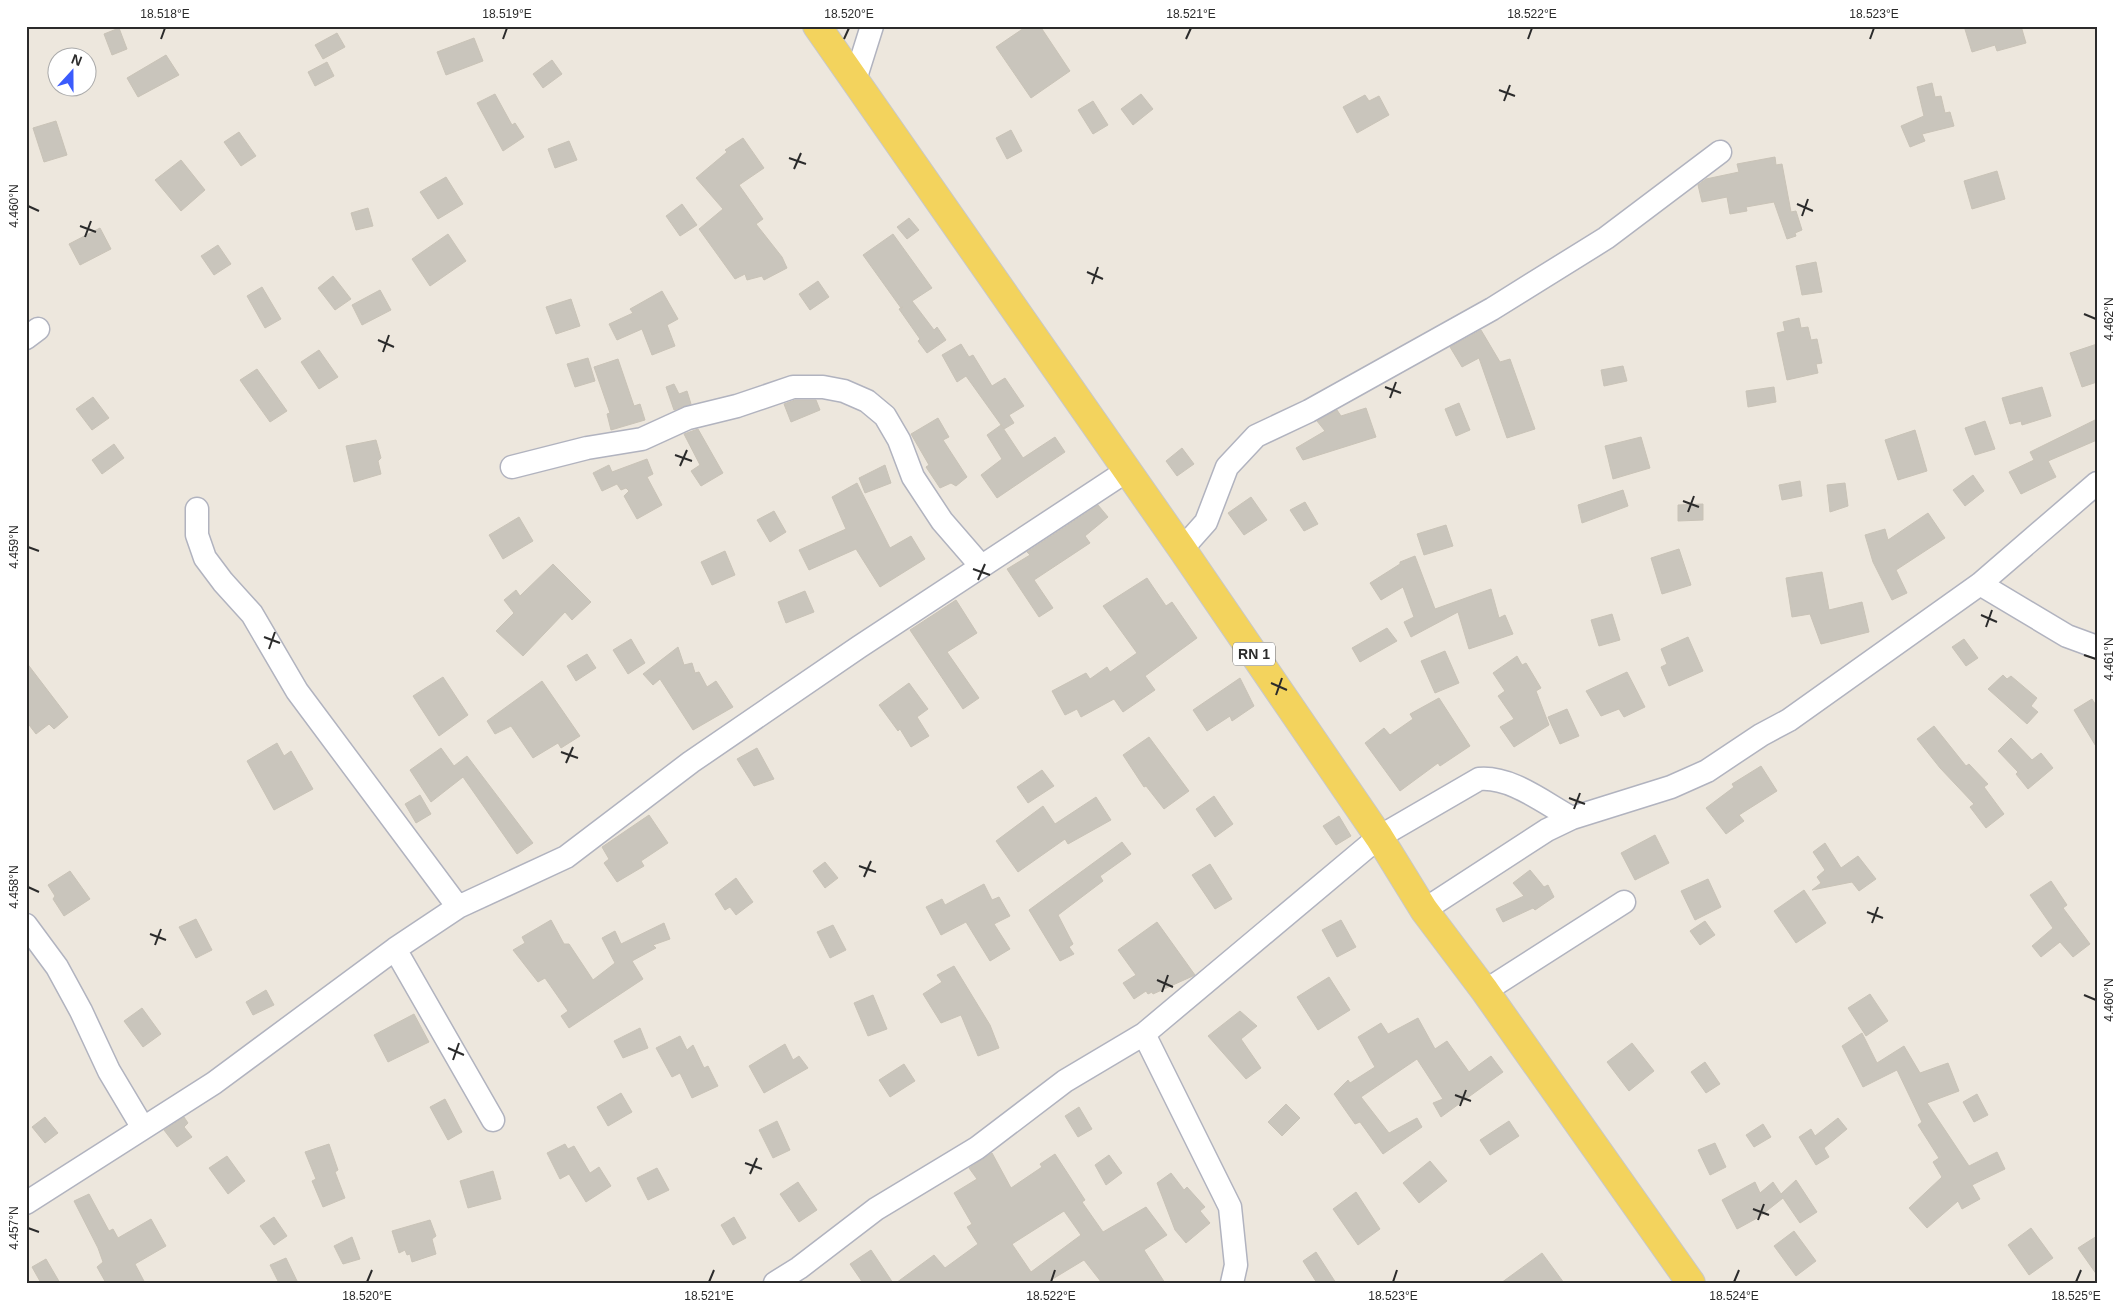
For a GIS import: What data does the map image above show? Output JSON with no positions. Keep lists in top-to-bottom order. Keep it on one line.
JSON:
{"streets":{"main road":["RN 1"]},"north":"top","coordinates":["18.518°E","18.519°E","18.520°E","18.521°E","18.522°E","18.523°E","4.460°N","4.462°N","4.459°N","4.461°N","4.458°N","4.457°N","18.524°E","18.525°E"]}
